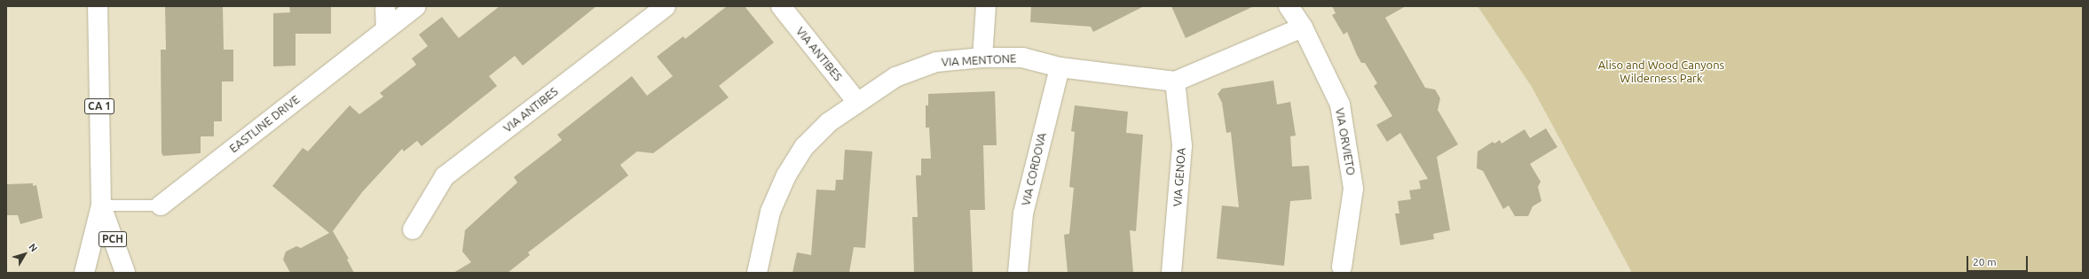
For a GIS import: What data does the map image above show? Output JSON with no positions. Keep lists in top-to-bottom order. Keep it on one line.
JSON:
{"streets":{"main road":["VIA ANTIBES","VIA MENTONE","CA 1","EASTLINE DRIVE","VIA ORVIETO","VIA CORDOVA","VIA GENOA","PCH"]},"crossings":[["VIA ANTIBES","VIA MENTONE"],["VIA MENTONE","VIA ORVIETO"],["VIA MENTONE","VIA CORDOVA"],["VIA MENTONE","VIA GENOA"],["CA 1","EASTLINE DRIVE"],["CA 1","PCH"],["EASTLINE DRIVE","PCH"]],"parks":["Aliso and Wood Canyons Wilderness Park"],"scale_bar":"20 m","north":"top right"}
